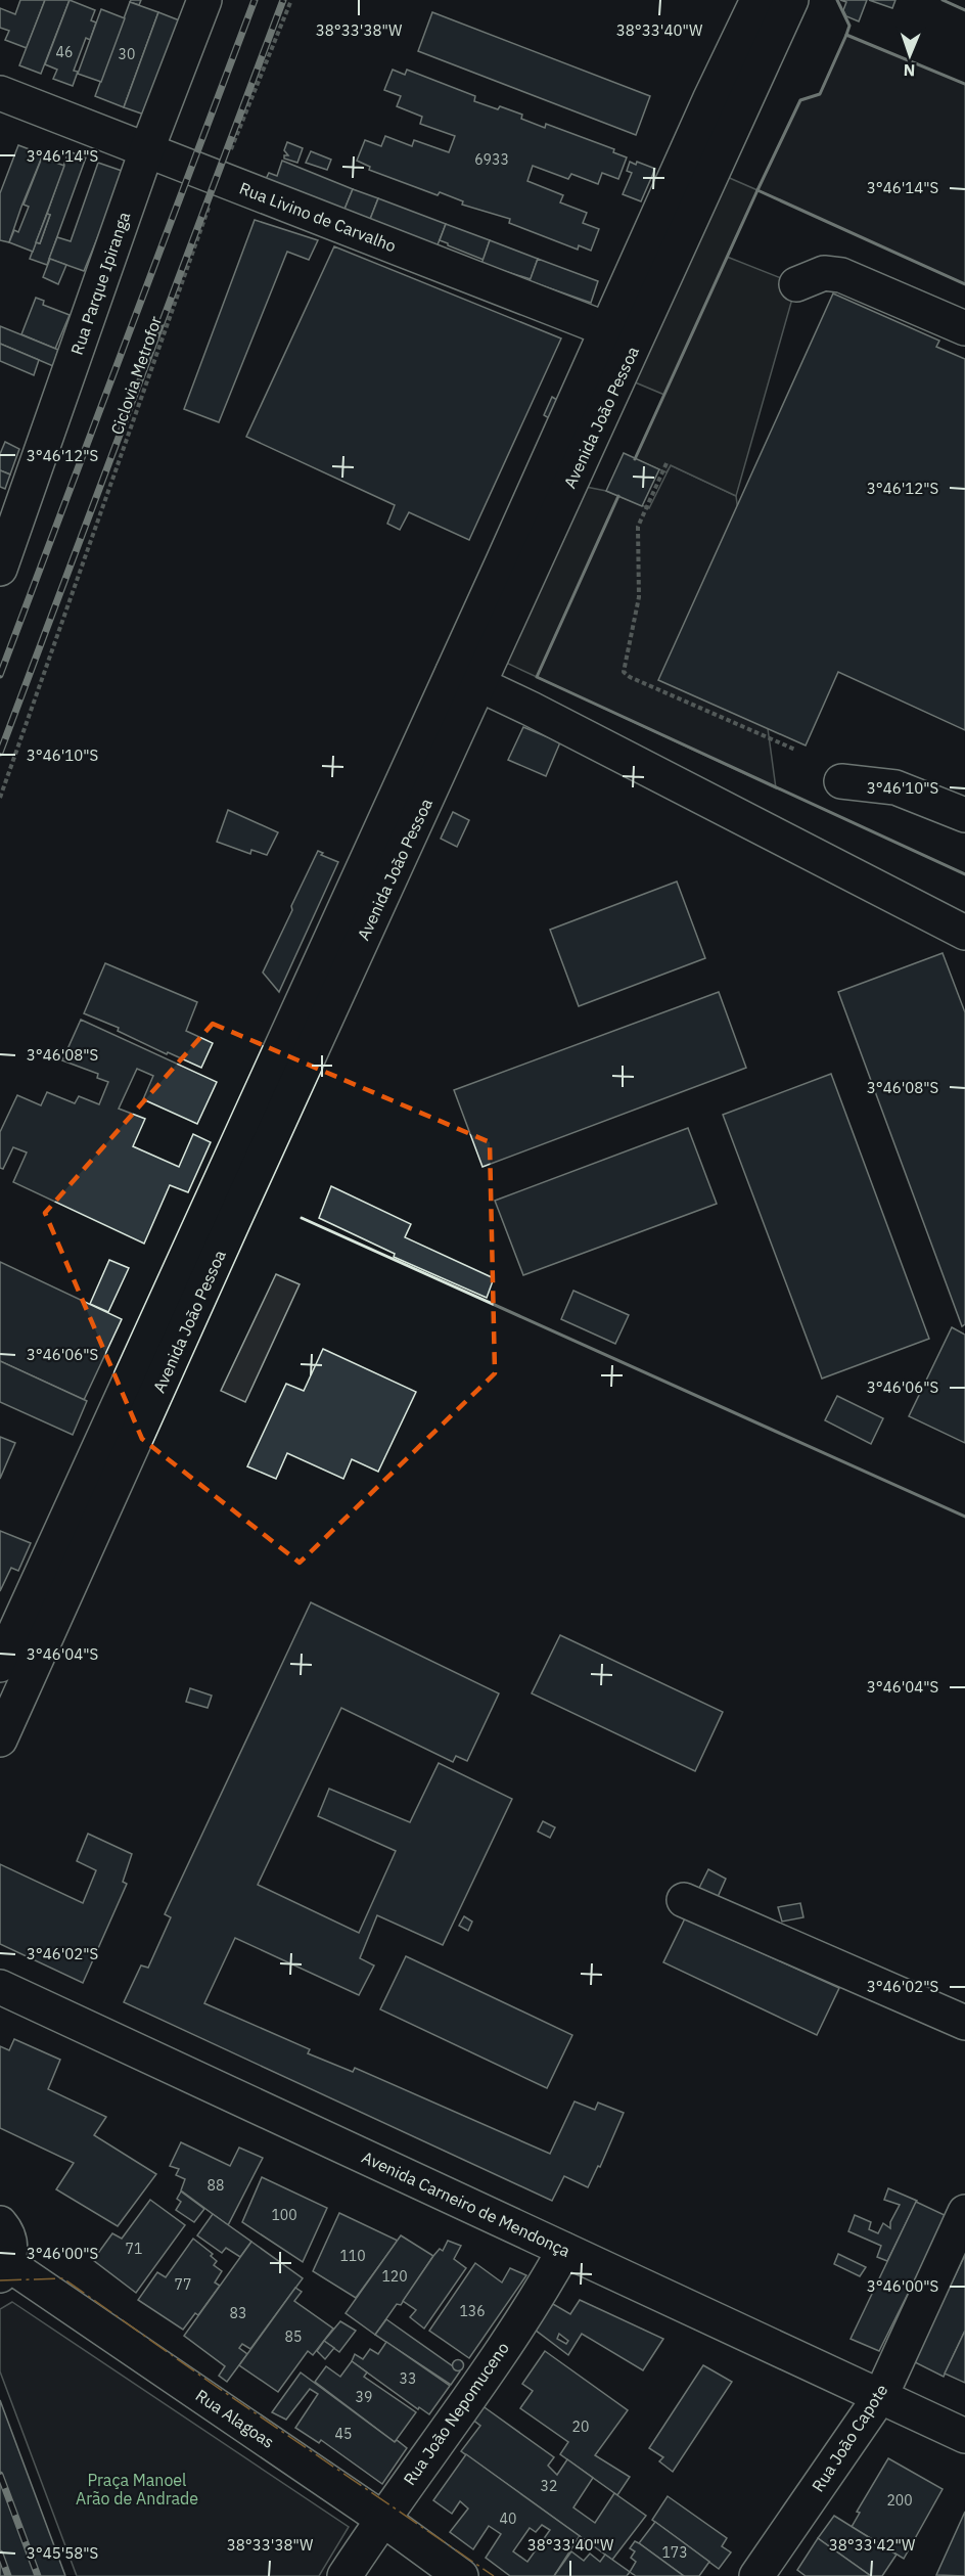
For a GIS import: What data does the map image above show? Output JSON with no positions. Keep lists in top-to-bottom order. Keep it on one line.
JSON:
{"streets":{"main road":["Rua Livino de Carvalho","Rua Parque Ipiranga","Avenida João Pessoa","Avenida Carneiro de Mendonça","Rua João Nepomuceno","Rua Alagoas","Rua João Capote"],"path":["Ciclovia Metrofor"]},"crossings":[["Rua Livino de Carvalho","Rua Parque Ipiranga"],["Rua Livino de Carvalho","Ciclovia Metrofor"],["Rua Livino de Carvalho","Avenida João Pessoa"],["Avenida Carneiro de Mendonça","Rua João Nepomuceno"],["Avenida Carneiro de Mendonça","Rua João Capote"],["Rua João Nepomuceno","Rua Alagoas"]],"parks":["Praça Manoel Arão de Andrade"],"house_numbers":["46","30","6933","88","100","71","110","120","77","136","83","85","33","39","20","45","32","200","40","173"],"north":"bottom","coordinates":["38°33'38\"W","38°33'40\"W","3°46'14\"S","3°46'12\"S","3°46'10\"S","3°46'08\"S","3°46'06\"S","3°46'04\"S","3°46'02\"S","3°46'00\"S","38°33'42\"W","3°45'58\"S"]}
